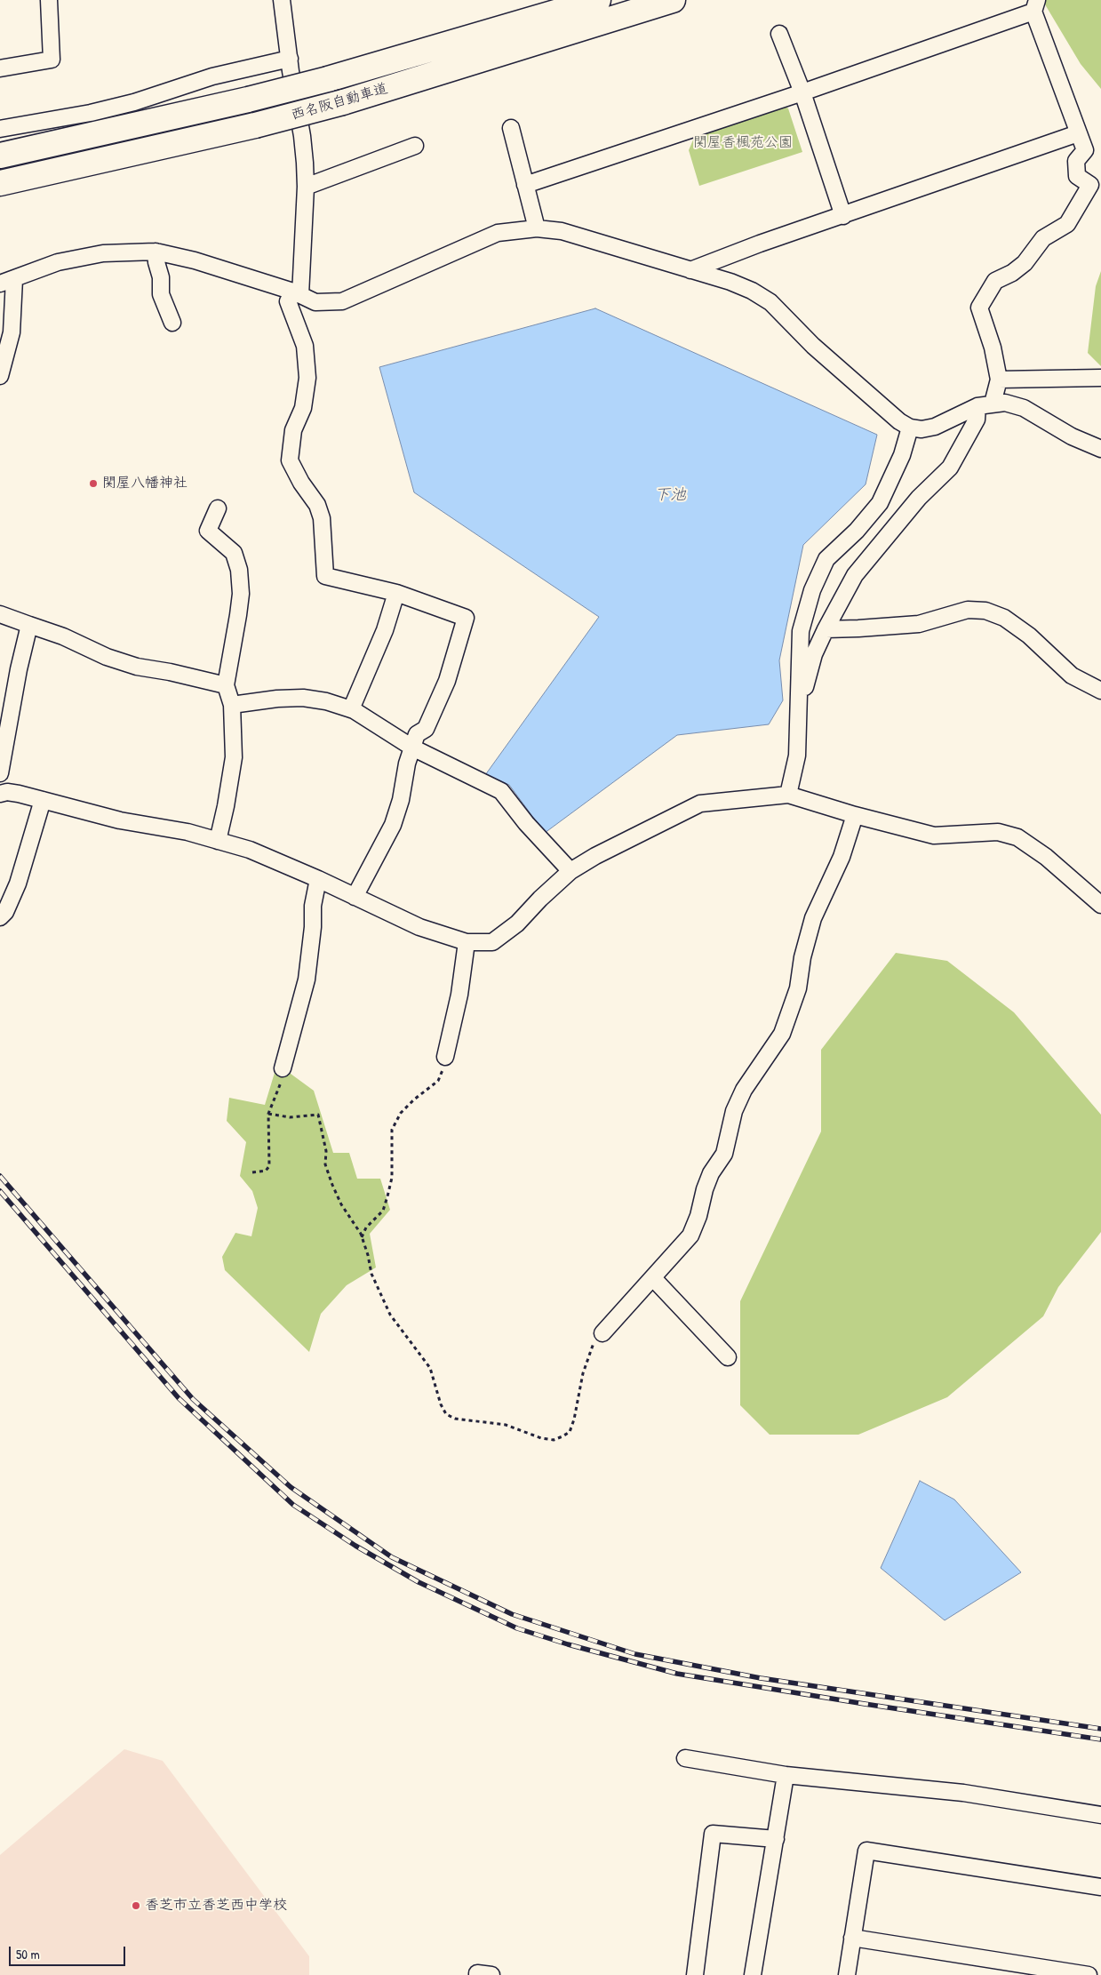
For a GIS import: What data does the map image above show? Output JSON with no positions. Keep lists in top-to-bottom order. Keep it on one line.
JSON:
{"streets":{"highway":["西名阪自動車道"]},"water":["下池"],"parks":["関屋香楓苑公園"],"places":["関屋八幡神社","香芝市立香芝西中学校"],"scale_bar":"50 m"}
